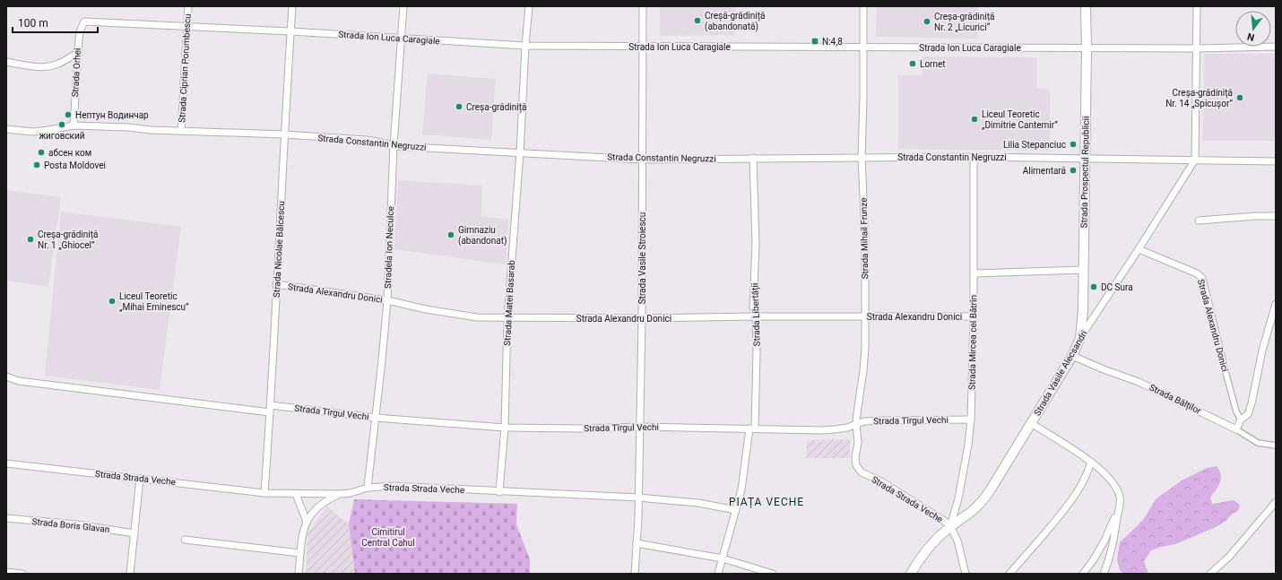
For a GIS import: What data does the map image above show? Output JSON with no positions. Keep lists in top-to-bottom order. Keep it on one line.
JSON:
{"streets":{"main road":["Strada Prospectul Republicii","Strada Vasile Alecsandri"],"street":["Strada Ion Luca Caragiale","Strada Ciprian Porumbescu","Strada Orhei","Strada Constantin Negruzzi","Strada Mihail Frunze","Stradela Ion Neculce","Strada Nicolae Bălcescu","Strada Vasile Stroiescu","Strada Alexandru Donici","Strada Matei Basarab","Strada Libertății","Strada Mircea cel Bătrîn","Strada Bălților","Strada Tîrgul Vechi","Strada Strada Veche","Strada Boris Glavan"]},"crossings":[["Strada Ion Luca Caragiale","Strada Ciprian Porumbescu"],["Strada Ion Luca Caragiale","Strada Orhei"],["Strada Ion Luca Caragiale","Strada Prospectul Republicii"],["Strada Ion Luca Caragiale","Strada Mihail Frunze"],["Strada Ion Luca Caragiale","Stradela Ion Neculce"],["Strada Ion Luca Caragiale","Strada Nicolae Bălcescu"],["Strada Ion Luca Caragiale","Strada Vasile Stroiescu"],["Strada Ion Luca Caragiale","Strada Matei Basarab"],["Strada Ciprian Porumbescu","Strada Constantin Negruzzi"],["Strada Orhei","Strada Constantin Negruzzi"],["Strada Constantin Negruzzi","Strada Prospectul Republicii"],["Strada Constantin Negruzzi","Strada Mihail Frunze"],["Strada Constantin Negruzzi","Stradela Ion Neculce"],["Strada Constantin Negruzzi","Strada Nicolae Bălcescu"],["Strada Constantin Negruzzi","Strada Vasile Stroiescu"],["Strada Constantin Negruzzi","Strada Matei Basarab"],["Strada Constantin Negruzzi","Strada Libertății"],["Strada Constantin Negruzzi","Strada Mircea cel Bătrîn"],["Strada Constantin Negruzzi","Strada Vasile Alecsandri"],["Strada Prospectul Republicii","Strada Vasile Alecsandri"],["Strada Mihail Frunze","Strada Alexandru Donici"],["Strada Mihail Frunze","Strada Tîrgul Vechi"],["Strada Mihail Frunze","Strada Strada Veche"],["Stradela Ion Neculce","Strada Alexandru Donici"],["Stradela Ion Neculce","Strada Tîrgul Vechi"],["Stradela Ion Neculce","Strada Strada Veche"],["Strada Nicolae Bălcescu","Strada Alexandru Donici"],["Strada Nicolae Bălcescu","Strada Tîrgul Vechi"],["Strada Nicolae Bălcescu","Strada Strada Veche"],["Strada Vasile Stroiescu","Strada Alexandru Donici"],["Strada Vasile Stroiescu","Strada Tîrgul Vechi"],["Strada Vasile Stroiescu","Strada Strada Veche"],["Strada Alexandru Donici","Strada Matei Basarab"],["Strada Alexandru Donici","Strada Libertății"],["Strada Alexandru Donici","Strada Mircea cel Bătrîn"],["Strada Alexandru Donici","Strada Vasile Alecsandri"],["Strada Matei Basarab","Strada Tîrgul Vechi"],["Strada Matei Basarab","Strada Strada Veche"],["Strada Libertății","Strada Tîrgul Vechi"],["Strada Libertății","Strada Strada Veche"],["Strada Mircea cel Bătrîn","Strada Vasile Alecsandri"],["Strada Mircea cel Bătrîn","Strada Tîrgul Vechi"],["Strada Mircea cel Bătrîn","Strada Strada Veche"],["Strada Vasile Alecsandri","Strada Bălților"],["Strada Vasile Alecsandri","Strada Strada Veche"]],"districts":["PIAȚA VECHE"],"parks":["Cimitirul Central Cahul"],"places":{"other":["Creșă-grădiniță (abandonată)","Creșa-grădiniță Nr. 2 „Licurici“","Lornet","Creșa-grădiniță Nr. 14 „Spicușor”","Creșa-grădiniță","Нептун Водинчар","Liceul Teoretic „Dimitrie Cantemir”","жиговский","Lilia Stepanciuc","абсен ком","Posta Moldovei","Alimentară","Gimnaziu (abandonat)","Creșa-grădiniță Nr. 1 „Ghiocel”","DC Sura","Liceul Teoretic „Mihai Eminescu”"],"transit":["N:4,8"]},"scale_bar":"100 m","north":"bottom"}
